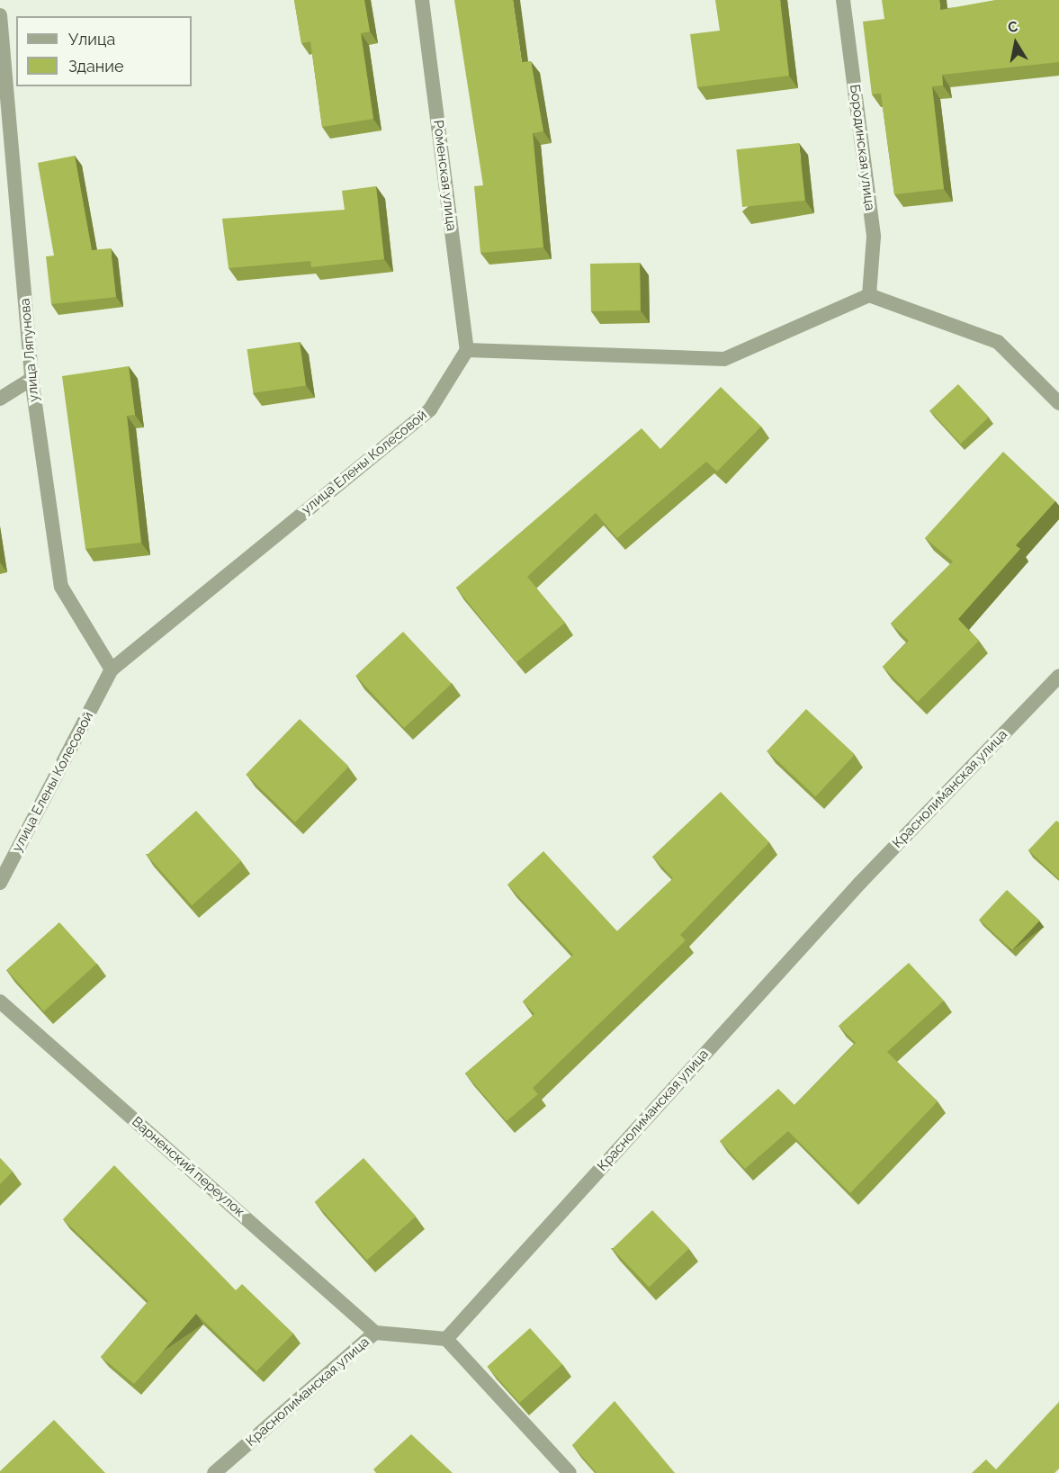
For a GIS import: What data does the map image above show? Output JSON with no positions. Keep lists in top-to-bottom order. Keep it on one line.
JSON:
{"streets":{"street":["Бородинская улица","Роменская улица","улица Ляпунова","улица Елены Колесовой","Краснолиманская улица","Варненский переулок"]},"crossings":[["Роменская улица","улица Елены Колесовой"],["улица Ляпунова","улица Елены Колесовой"],["Краснолиманская улица","Варненский переулок"]],"legend":["Улица","Здание"],"north":"top"}
